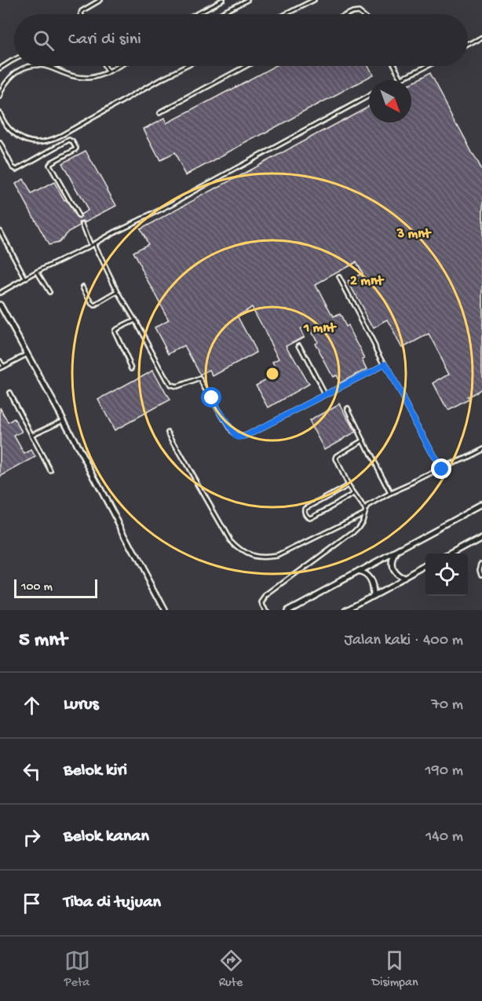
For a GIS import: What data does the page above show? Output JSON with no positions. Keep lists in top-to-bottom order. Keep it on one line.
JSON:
{"scale_bar":"100 m","north":"bottom right","page":{"search":"Cari di sini","scale":"100 m","heading":["5 mnt","Jalan kaki · 400 m"],"list":[["Lurus","70 m"],["Belok kiri","190 m"],["Belok kanan","140 m"],"Tiba di tujuan"],"nav":["Peta","Rute","Disimpan"]},"rings":["3 mnt","2 mnt","1 mnt"]}
